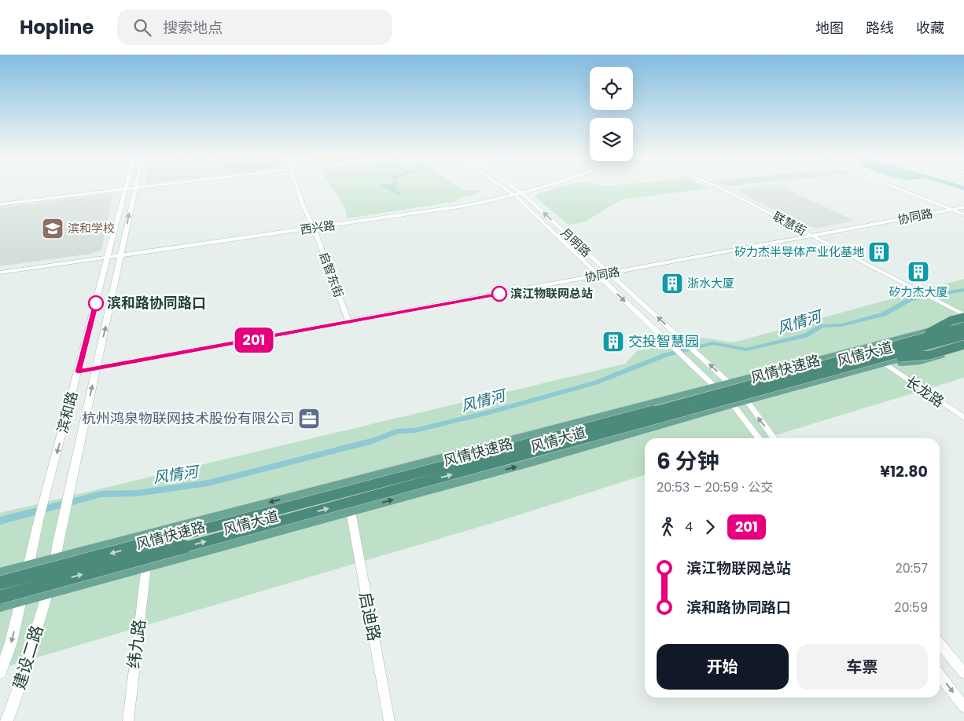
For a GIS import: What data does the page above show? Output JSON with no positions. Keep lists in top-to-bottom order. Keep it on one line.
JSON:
{"streets":{"highway":["风情快速路"],"main road":["西兴路","风情大道","滨和路","建设二路"],"street":["协同路","联慧街","月明路","启智东街","长龙路","启迪路","纬九路"]},"crossings":[["协同路","联慧街"],["协同路","月明路"],["协同路","启智东街"],["协同路","滨和路"],["西兴路","月明路"],["西兴路","启智东街"],["西兴路","滨和路"],["月明路","风情大道"],["风情大道","风情快速路"],["风情大道","长龙路"],["风情大道","滨和路"],["风情大道","启迪路"],["风情大道","纬九路"],["风情大道","建设二路"],["风情快速路","长龙路"],["滨和路","建设二路"]],"water":["风情河"],"places":{"school or university":["滨和学校"],"building":["矽力杰半导体产业化基地","矽力杰大厦","浙水大厦","交投智慧园"],"other":["滨江物联网总站","滨和路协同路口"],"office":["杭州鸿泉物联网技术股份有限公司"]},"lines":["bus line 201"],"page":{"header":"Hopline","search":"搜索地点","nav":["地图","路线","收藏"],"on_map":"201","heading":["6 分钟","20:53 – 20:59 · 公交","¥12.80"],"legs":["4","201"],"list":[{"name":"滨江物联网总站","value":"20:57"},{"name":"滨和路协同路口","value":"20:59"}],"buttons":["开始","车票"]}}
